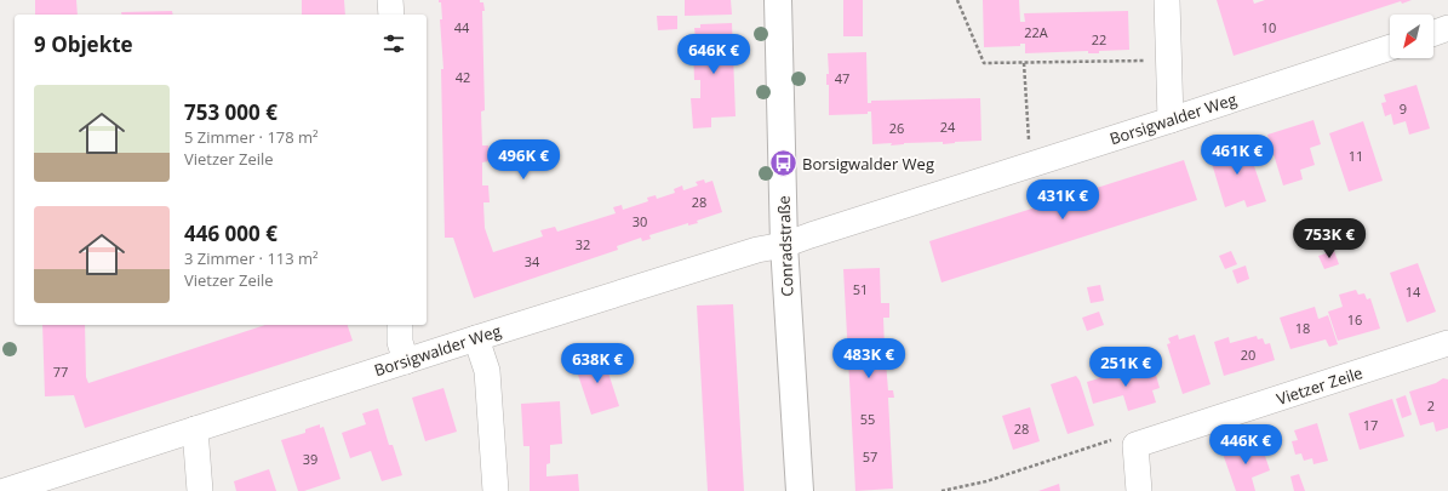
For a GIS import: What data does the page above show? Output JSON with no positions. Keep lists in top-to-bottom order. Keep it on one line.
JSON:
{"streets":{"street":["Borsigwalder Weg","Conradstraße","Vietzer Zeile"]},"crossings":[["Borsigwalder Weg","Conradstraße"]],"places":{"bus stop":["Borsigwalder Weg"]},"house_numbers":["44","10","22A","22","42","47","9","24","26","11","28","30","32","34","51","14","16","18","20","77","2","55","17","28","57","39"],"north":"bottom left","page":{"heading":"9 Objekte","price":["646K €","461K €","496K €","431K €","753K €","483K €","638K €","251K €","446K €"],"list":[{"name":"753 000 €","note":"5 Zimmer · 178 m² · Vietzer Zeile"},{"name":"446 000 €","note":"3 Zimmer · 113 m² · Vietzer Zeile"}]}}
